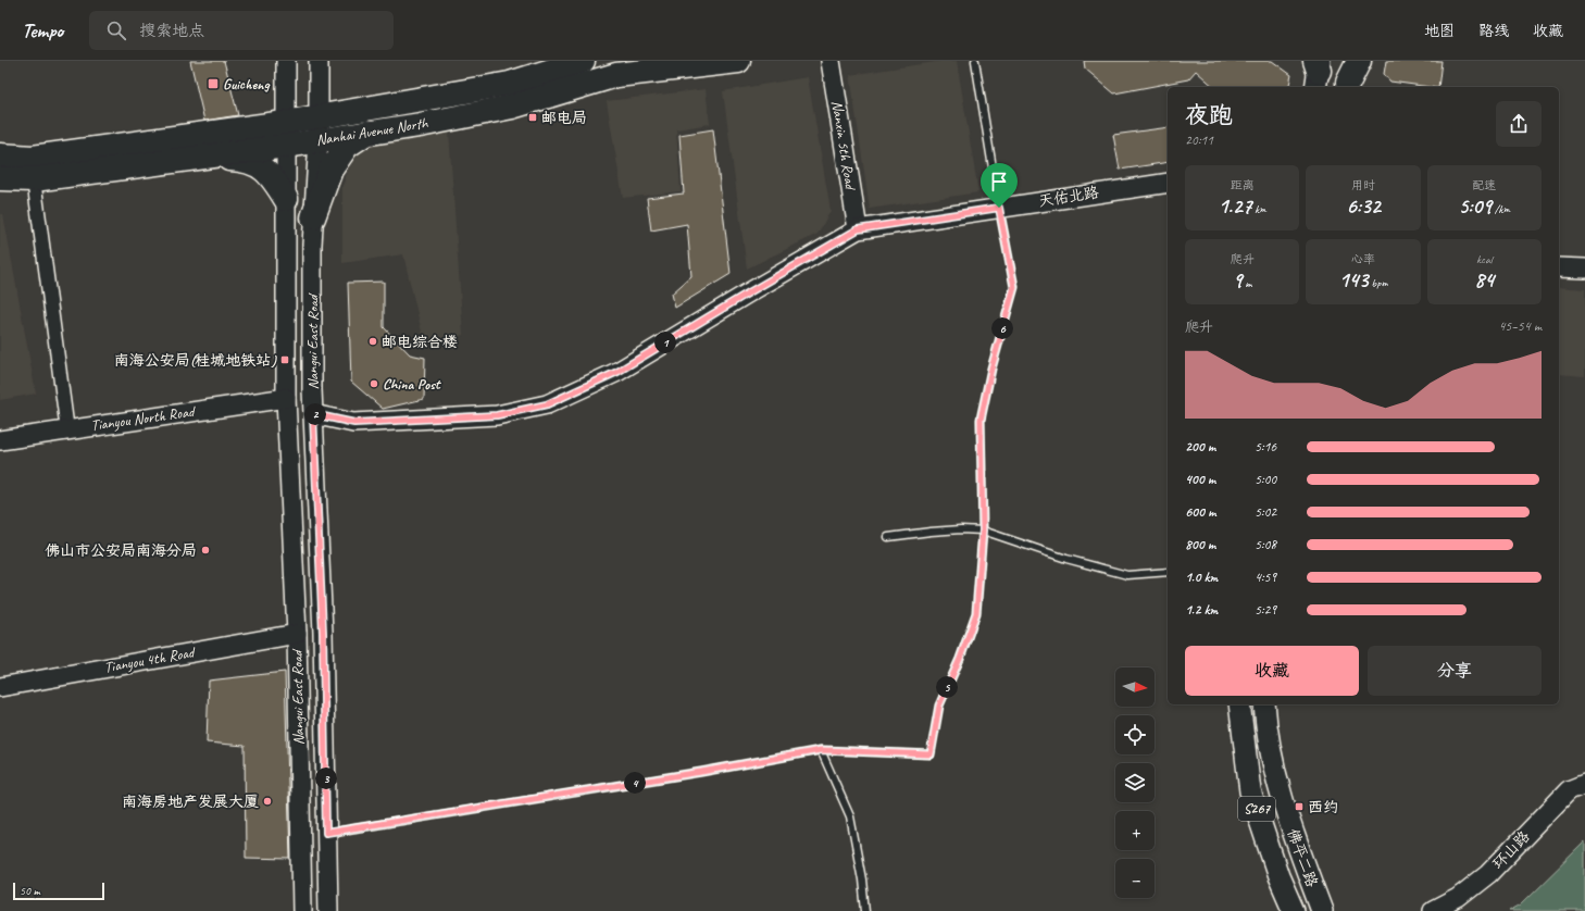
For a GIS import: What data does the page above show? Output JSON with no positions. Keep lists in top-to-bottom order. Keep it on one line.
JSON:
{"streets":{"highway":["Nanhai Avenue North"],"main road":["Nanxin 5th Road","天佑北路","Nangui East Road","Tianyou North Road","Tianyou 4th Road","S267","环山路","佛平二路"]},"crossings":[["Nanhai Avenue North","Nangui East Road"],["Nanxin 5th Road","天佑北路"],["天佑北路","Nangui East Road"],["Nangui East Road","Tianyou North Road"],["Nangui East Road","Tianyou 4th Road"]],"places":{"transit":["Guicheng","邮电局","南海公安局(桂城地铁站)","西约"],"other":["邮电综合楼","China Post","佛山市公安局南海分局","南海房地产发展大厦"]},"scale_bar":"50 m","north":"right","page":{"header":"Tempo","search":"搜索地点","nav":["地图","路线","收藏"],"heading":["夜跑","20:11"],"stats":[["距离","1.27 km"],["用时","6:32"],["配速","5:09 /km"],["爬升","9 m"],["心率","143 bpm"],["kcal","84"]],"chart":["爬升","45–54 m"],"pins":["6","1","2","5","3","4"],"list":[{"name":"200 m","note":"5:16"},{"name":"400 m","note":"5:00"},{"name":"600 m","note":"5:02"},{"name":"800 m","note":"5:08"},{"name":"1.0 km","note":"4:59"},{"name":"1.2 km","note":"5:29"}],"buttons":["收藏","分享"],"map_buttons":["+","−"],"scale":"50 m"}}
